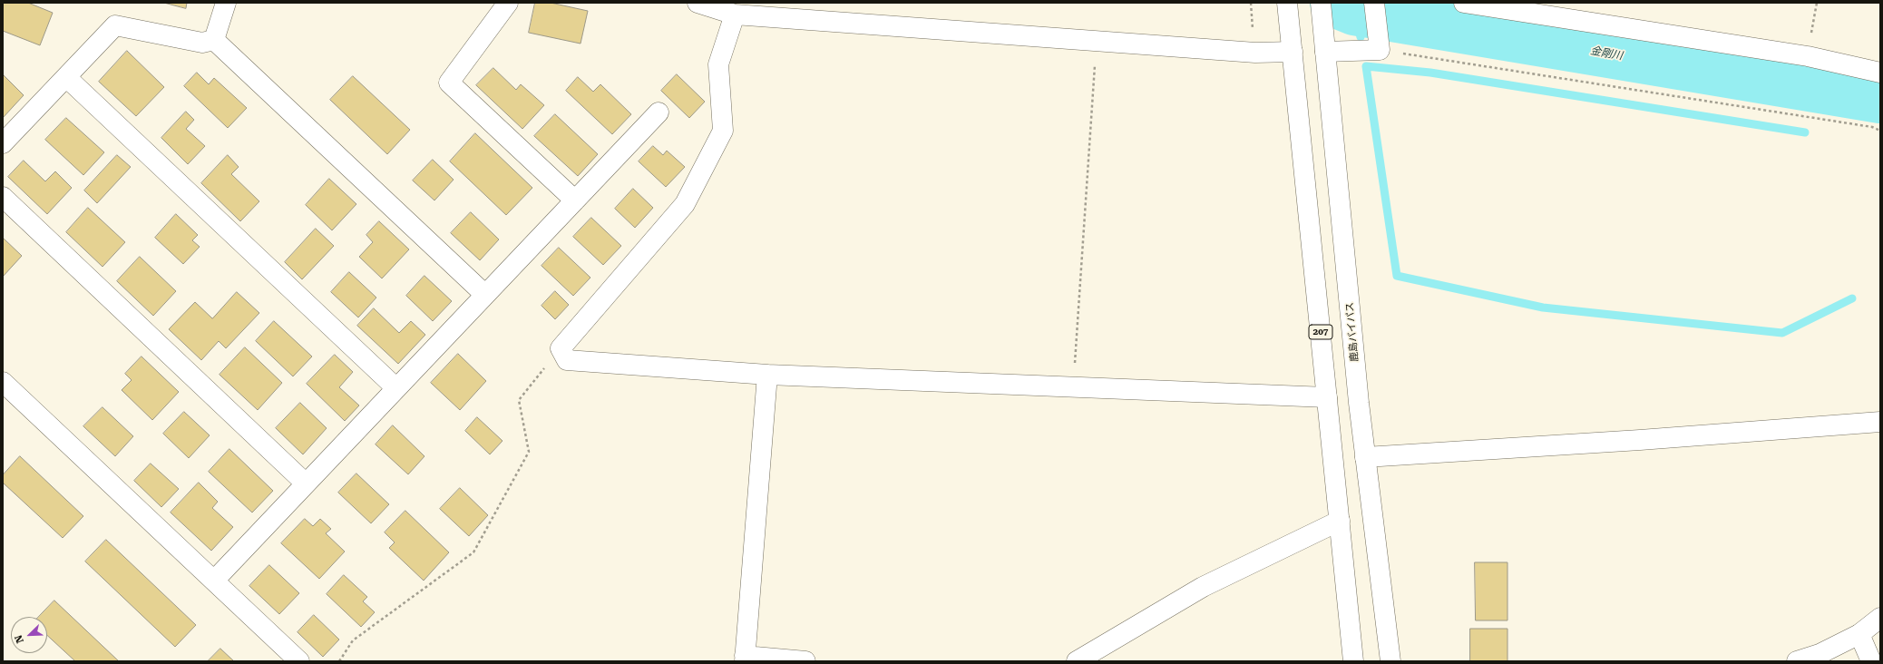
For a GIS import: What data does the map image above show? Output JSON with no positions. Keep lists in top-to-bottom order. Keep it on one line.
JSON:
{"streets":{"main road":["207","鹿島バイパス"]},"water":["金剛川"],"north":"bottom left"}
